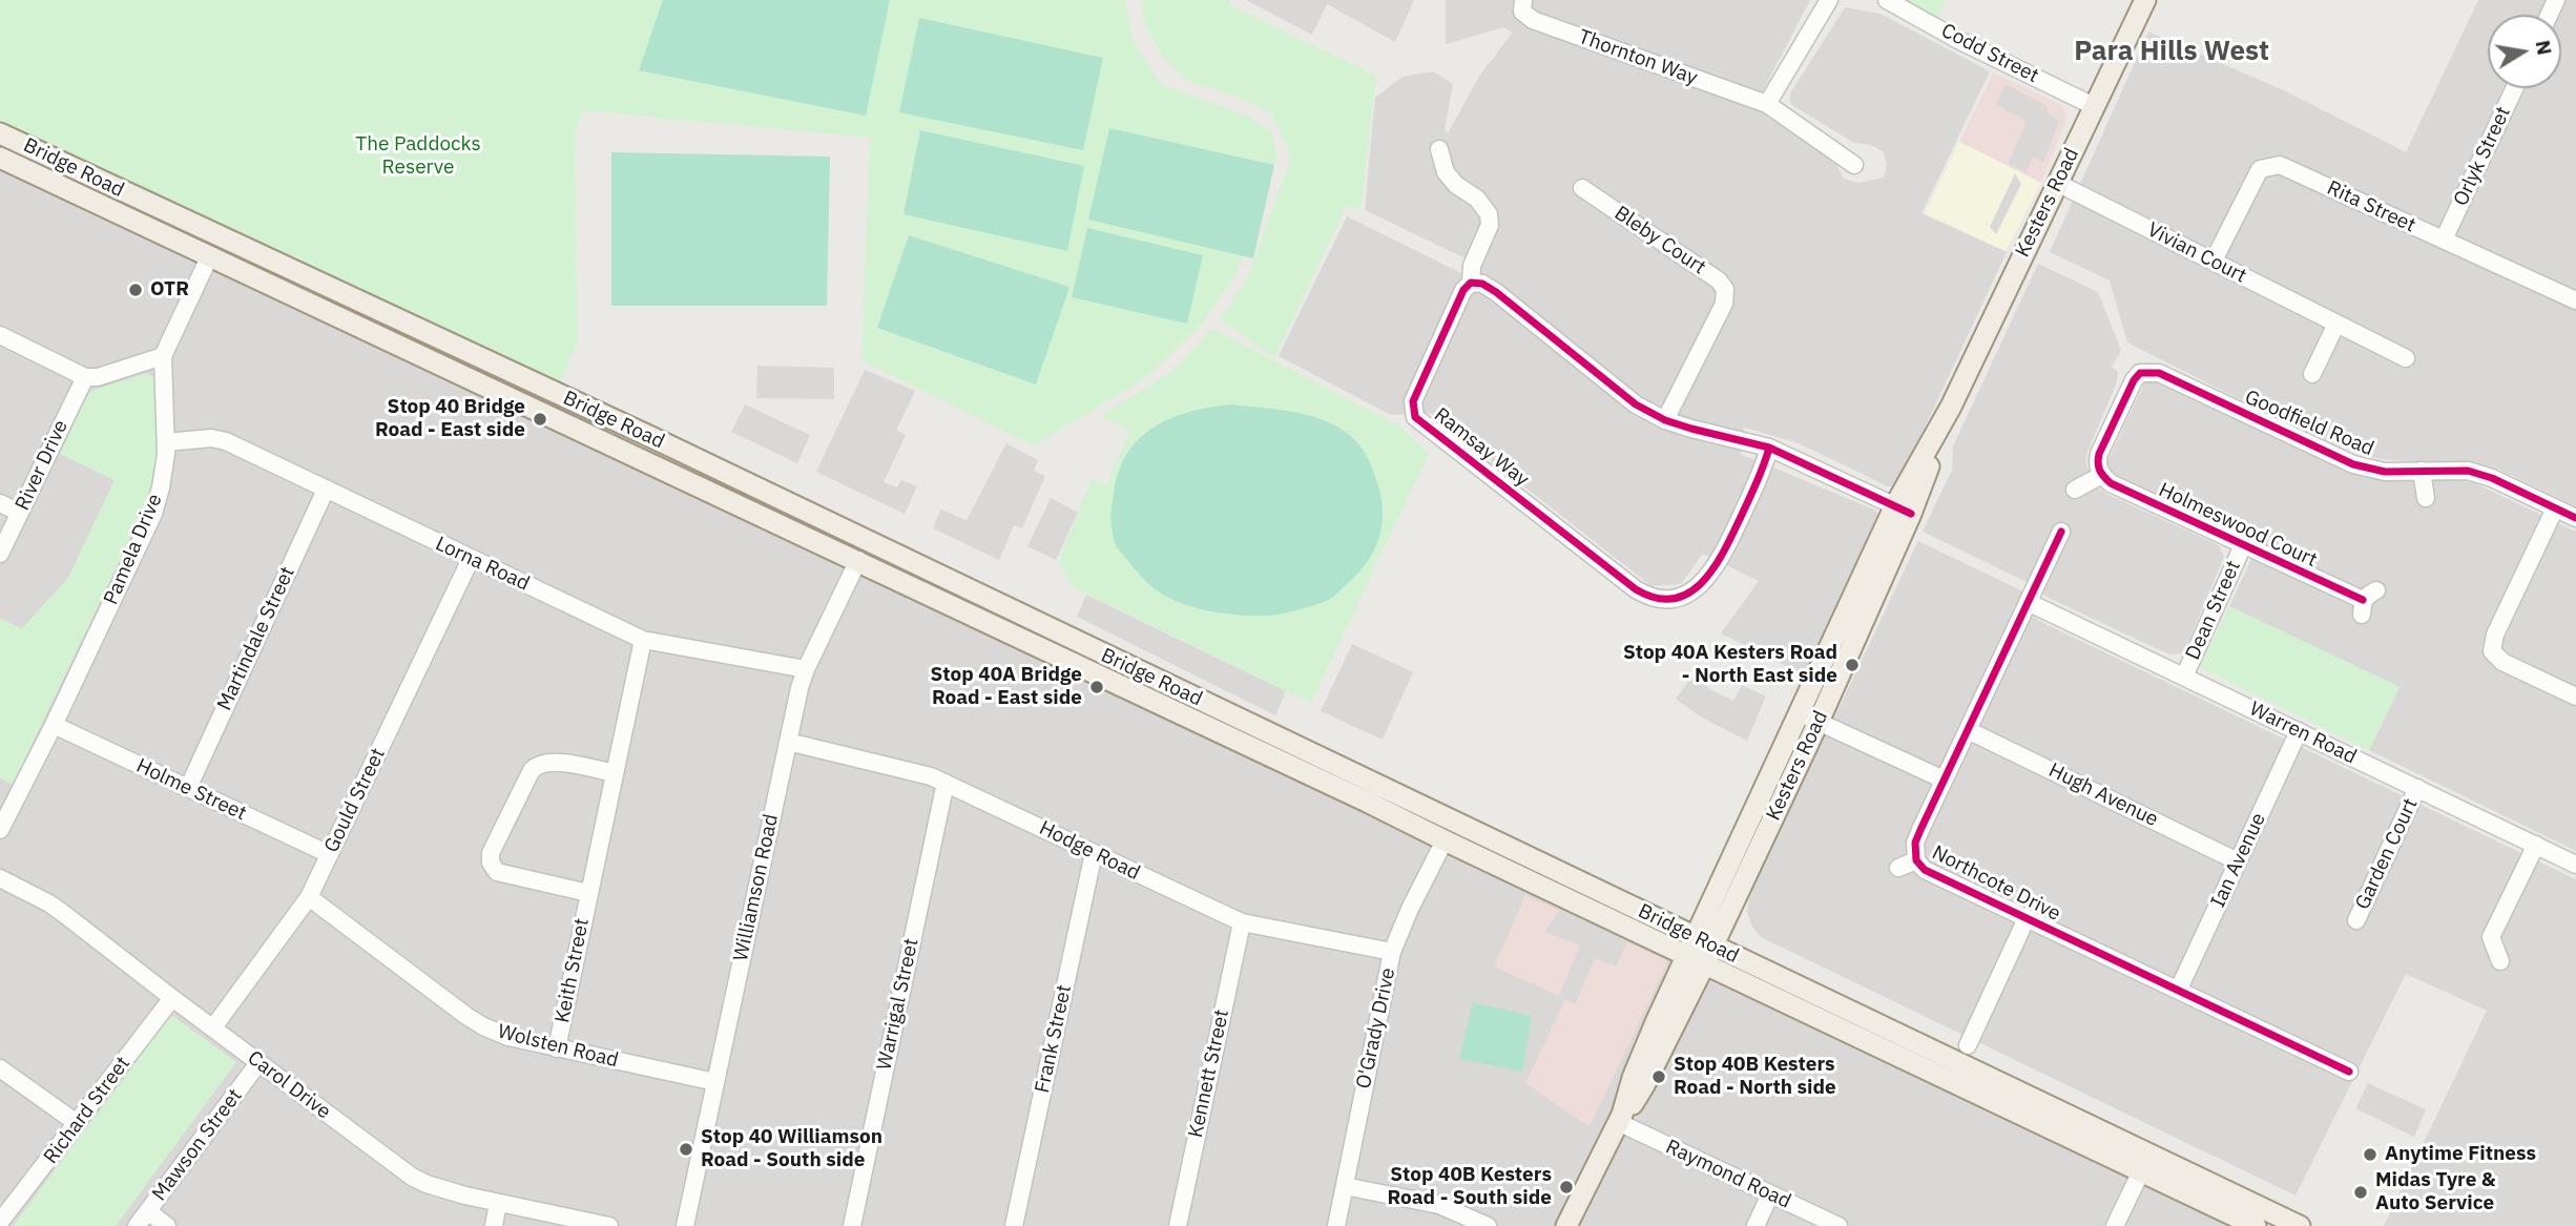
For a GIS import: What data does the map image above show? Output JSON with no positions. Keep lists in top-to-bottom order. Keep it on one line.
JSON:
{"streets":{"main road":["Bridge Road","Kesters Road"],"street":["Codd Street","Thornton Way","Orlyk Street","Rita Street","Bleby Court","Vivian Court","Goodfield Road","Ramsay Way","River Drive","Holmeswood Court","Pamela Drive","Lorna Road","Dean Street","Martindale Street","Warren Road","Holme Street","Hugh Avenue","Gould Street","Hodge Road","Garden Court","Ian Avenue","Northcote Drive","Williamson Road","Keith Street","Warrigal Street","O'Grady Drive","Frank Street","Wolsten Road","Kennett Street","Carol Drive","Richard Street","Mawson Street","Raymond Road"]},"crossings":[["Codd Street","Kesters Road"],["Orlyk Street","Rita Street"],["Bridge Road","Kesters Road"],["Bridge Road","Pamela Drive"],["Bridge Road","Williamson Road"],["Bridge Road","O'Grady Drive"],["Kesters Road","Vivian Court"],["Kesters Road","Raymond Road"],["Rita Street","Vivian Court"],["Goodfield Road","Holmeswood Court"],["Holmeswood Court","Dean Street"],["Pamela Drive","Lorna Road"],["Pamela Drive","Holme Street"],["Lorna Road","Martindale Street"],["Lorna Road","Gould Street"],["Lorna Road","Williamson Road"],["Lorna Road","Keith Street"],["Dean Street","Warren Road"],["Martindale Street","Holme Street"],["Warren Road","Garden Court"],["Warren Road","Ian Avenue"],["Warren Road","Northcote Drive"],["Holme Street","Gould Street"],["Hugh Avenue","Ian Avenue"],["Hugh Avenue","Northcote Drive"],["Gould Street","Wolsten Road"],["Gould Street","Carol Drive"],["Hodge Road","Williamson Road"],["Hodge Road","Warrigal Street"],["Hodge Road","O'Grady Drive"],["Hodge Road","Frank Street"],["Hodge Road","Kennett Street"],["Ian Avenue","Northcote Drive"],["Williamson Road","Wolsten Road"],["Keith Street","Wolsten Road"],["Carol Drive","Richard Street"],["Carol Drive","Mawson Street"]],"districts":["Para Hills West"],"parks":["The Paddocks Reserve"],"places":["OTR","Stop 40 Bridge Road - East side","Stop 40A Kesters Road - North East side","Stop 40A Bridge Road - East side","Stop 40B Kesters Road - North side","Stop 40 Williamson Road - South side","Anytime Fitness","Stop 40B Kesters Road - South side","Midas Tyre & Auto Service"],"north":"right"}
